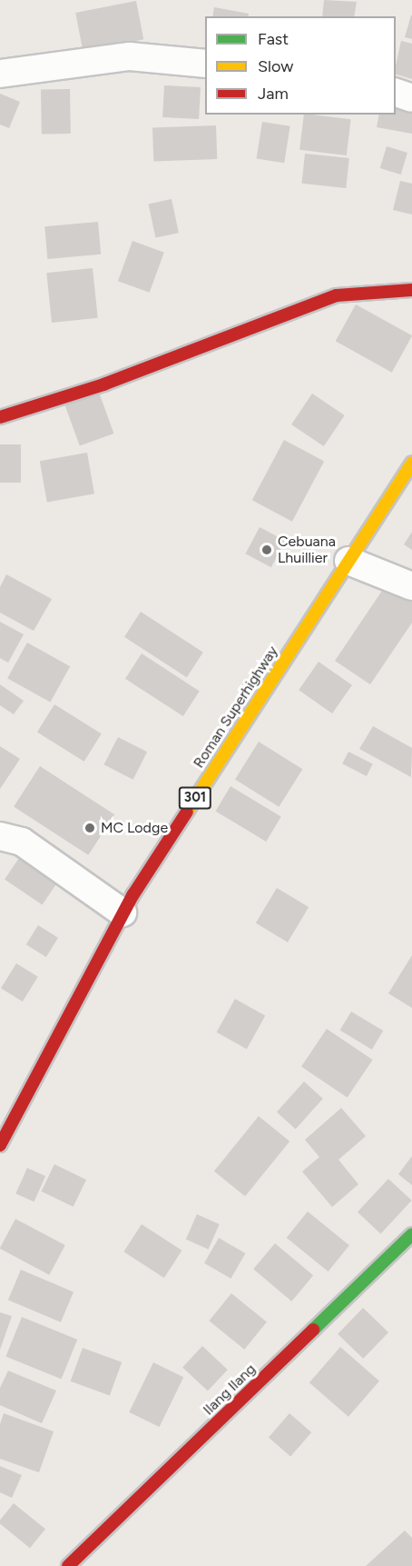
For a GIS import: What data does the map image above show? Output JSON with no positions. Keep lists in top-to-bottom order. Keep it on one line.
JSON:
{"streets":{"street":["Roman Superhighway","301","Ilang Ilang"]},"places":["Cebuana Lhuillier","MC Lodge"],"legend":["Fast","Slow","Jam"]}
